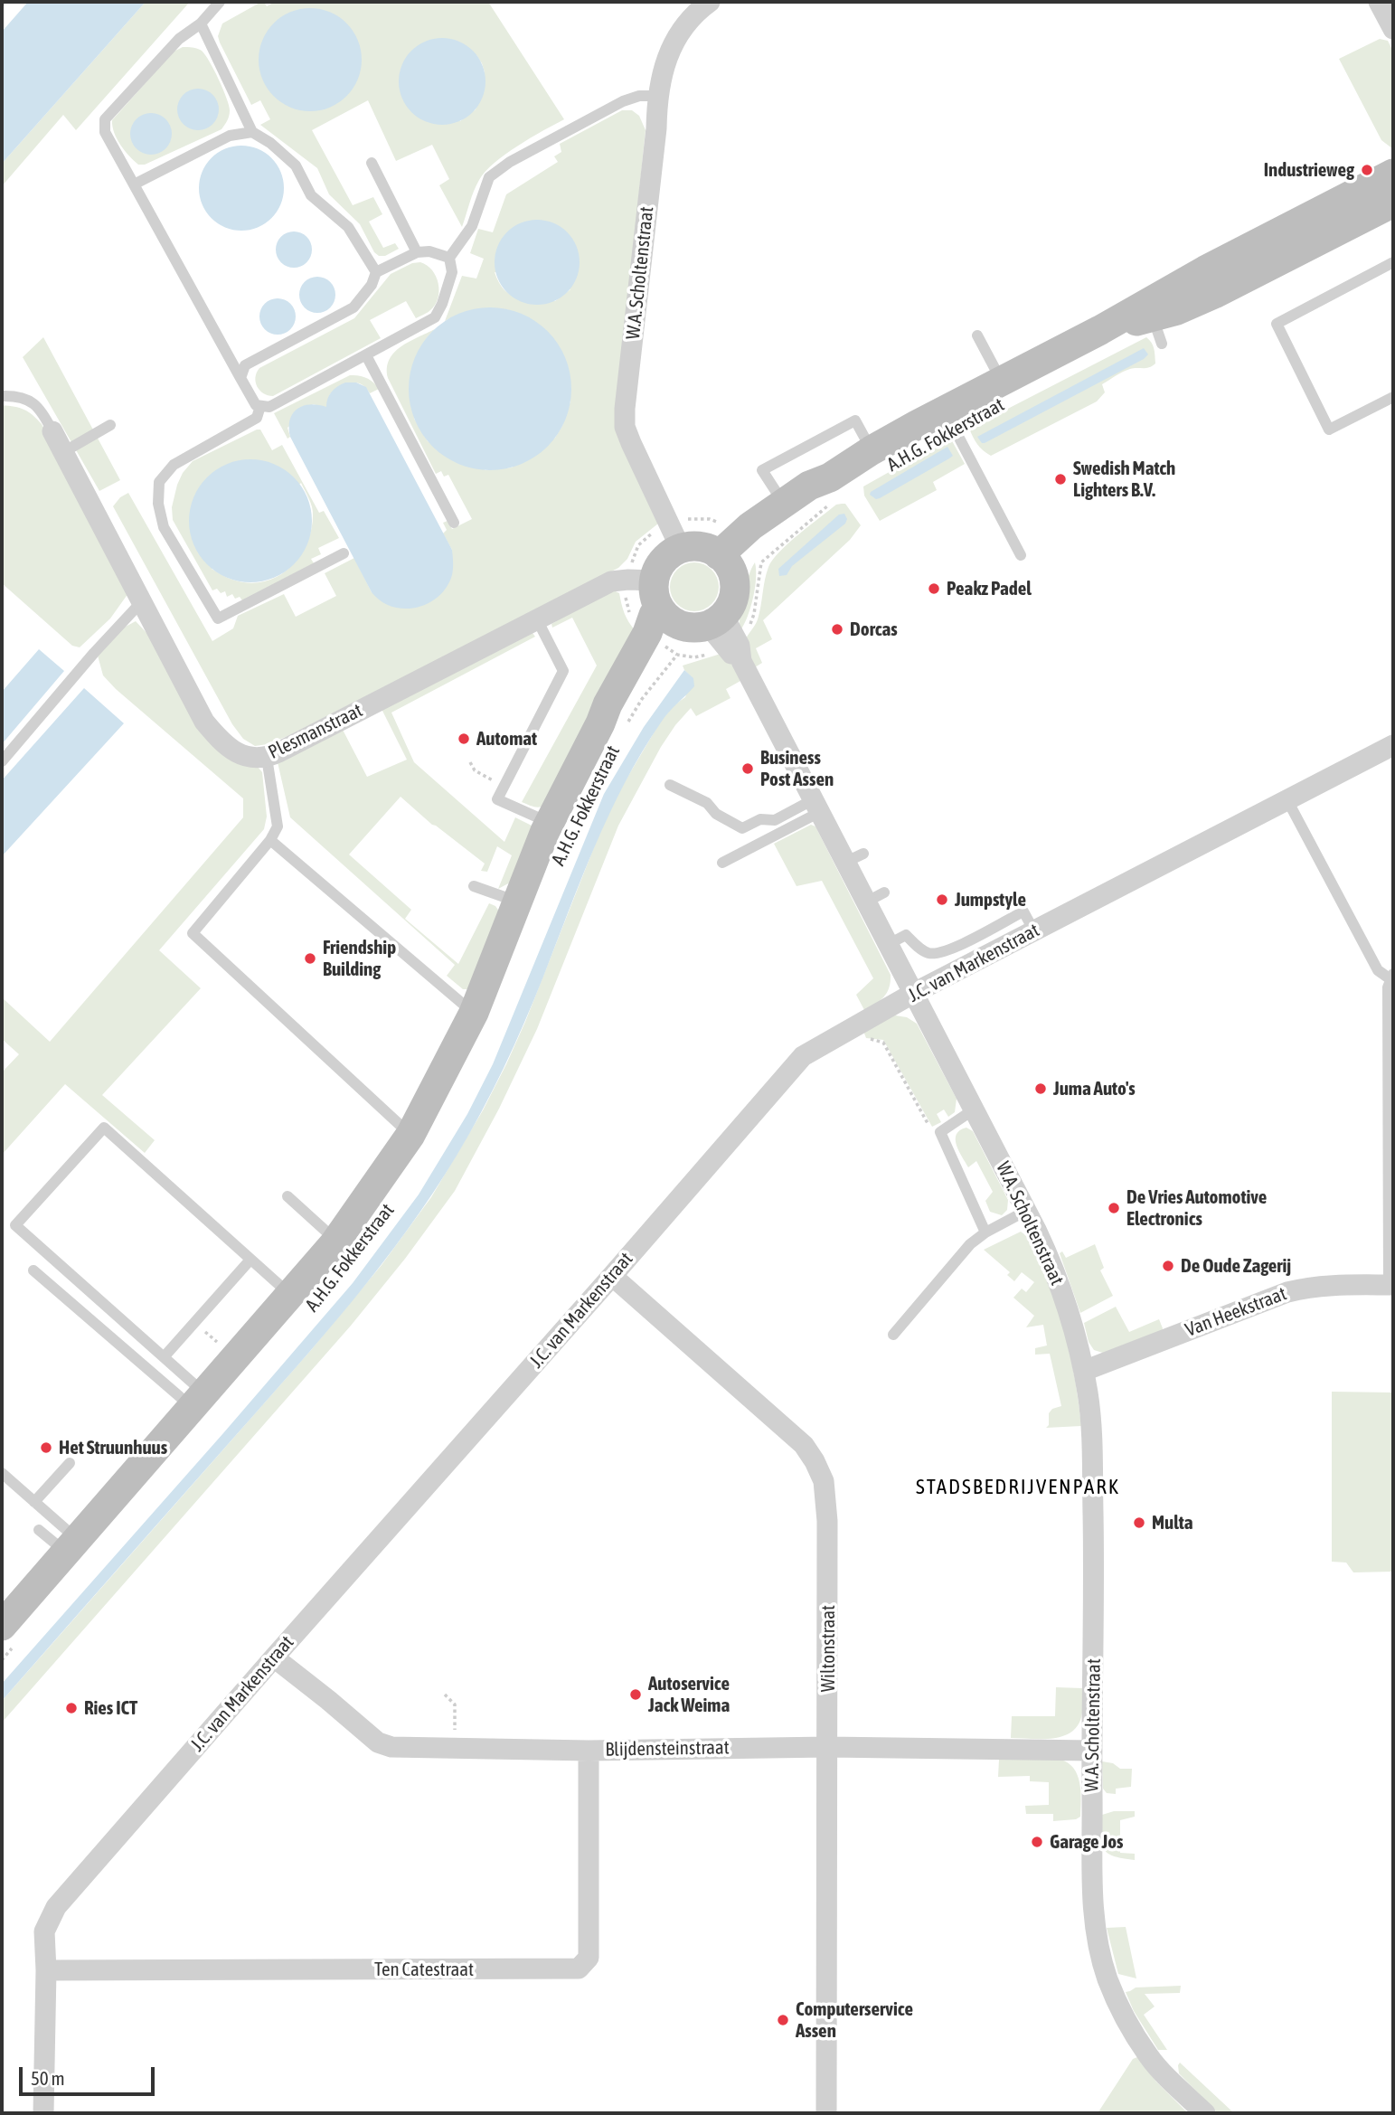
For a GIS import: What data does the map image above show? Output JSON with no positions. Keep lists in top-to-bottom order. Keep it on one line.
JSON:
{"streets":{"street":["W.A. Scholtenstraat","A.H.G. Fokkerstraat","Plesmanstraat","J.C. van Markenstraat","Van Heekstraat","Wiltonstraat","Blijdensteinstraat","Ten Catestraat"]},"crossings":[["W.A. Scholtenstraat","A.H.G. Fokkerstraat"],["W.A. Scholtenstraat","Plesmanstraat"],["W.A. Scholtenstraat","J.C. van Markenstraat"],["W.A. Scholtenstraat","Van Heekstraat"],["W.A. Scholtenstraat","Blijdensteinstraat"],["A.H.G. Fokkerstraat","Plesmanstraat"],["J.C. van Markenstraat","Wiltonstraat"],["J.C. van Markenstraat","Blijdensteinstraat"],["J.C. van Markenstraat","Ten Catestraat"],["Wiltonstraat","Blijdensteinstraat"],["Blijdensteinstraat","Ten Catestraat"]],"districts":["STADSBEDRIJVENPARK"],"places":["Industrieweg","Swedish Match Lighters B.V.","Peakz Padel","Dorcas","Automat","Business Post Assen","Jumpstyle","Friendship Building","Juma Auto's","De Vries Automotive Electronics","De Oude Zagerij","Het Struunhuus","Multa","Autoservice Jack Weima","Ries ICT","Garage Jos","Computerservice Assen"],"scale_bar":"50 m"}
